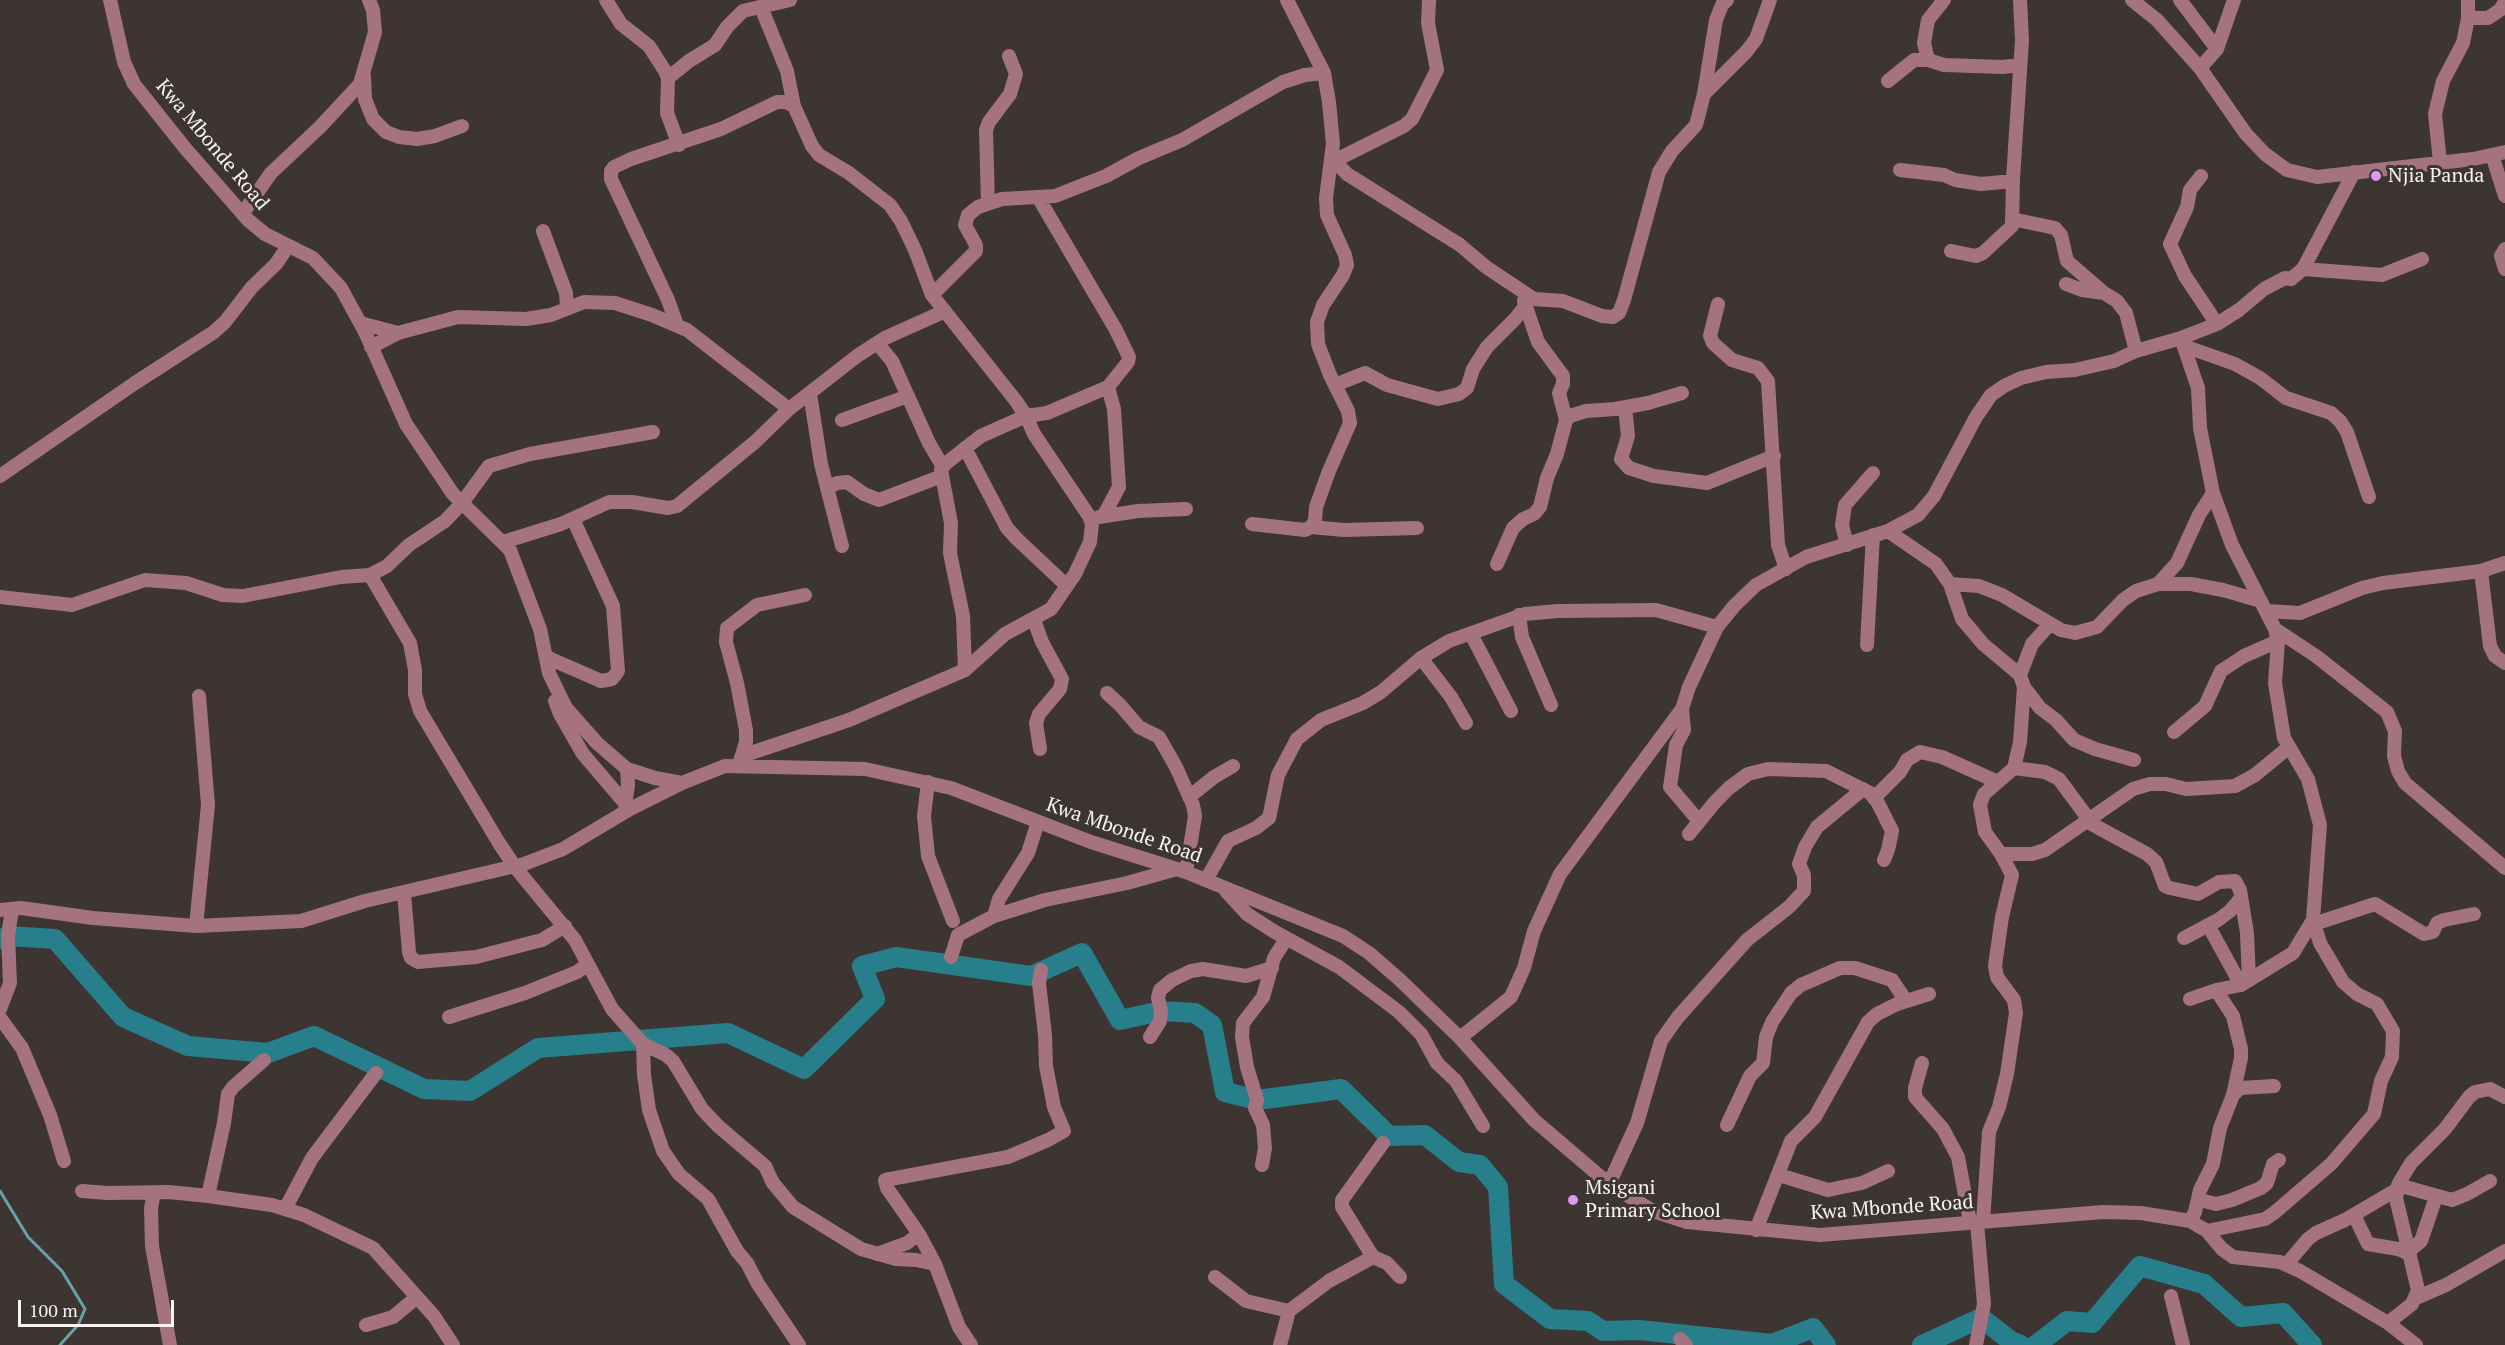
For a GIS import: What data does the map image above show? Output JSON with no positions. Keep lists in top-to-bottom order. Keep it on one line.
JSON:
{"streets":{"street":["Kwa Mbonde Road"]},"places":["Njia Panda","Msigani Primary School"],"scale_bar":"100 m"}
